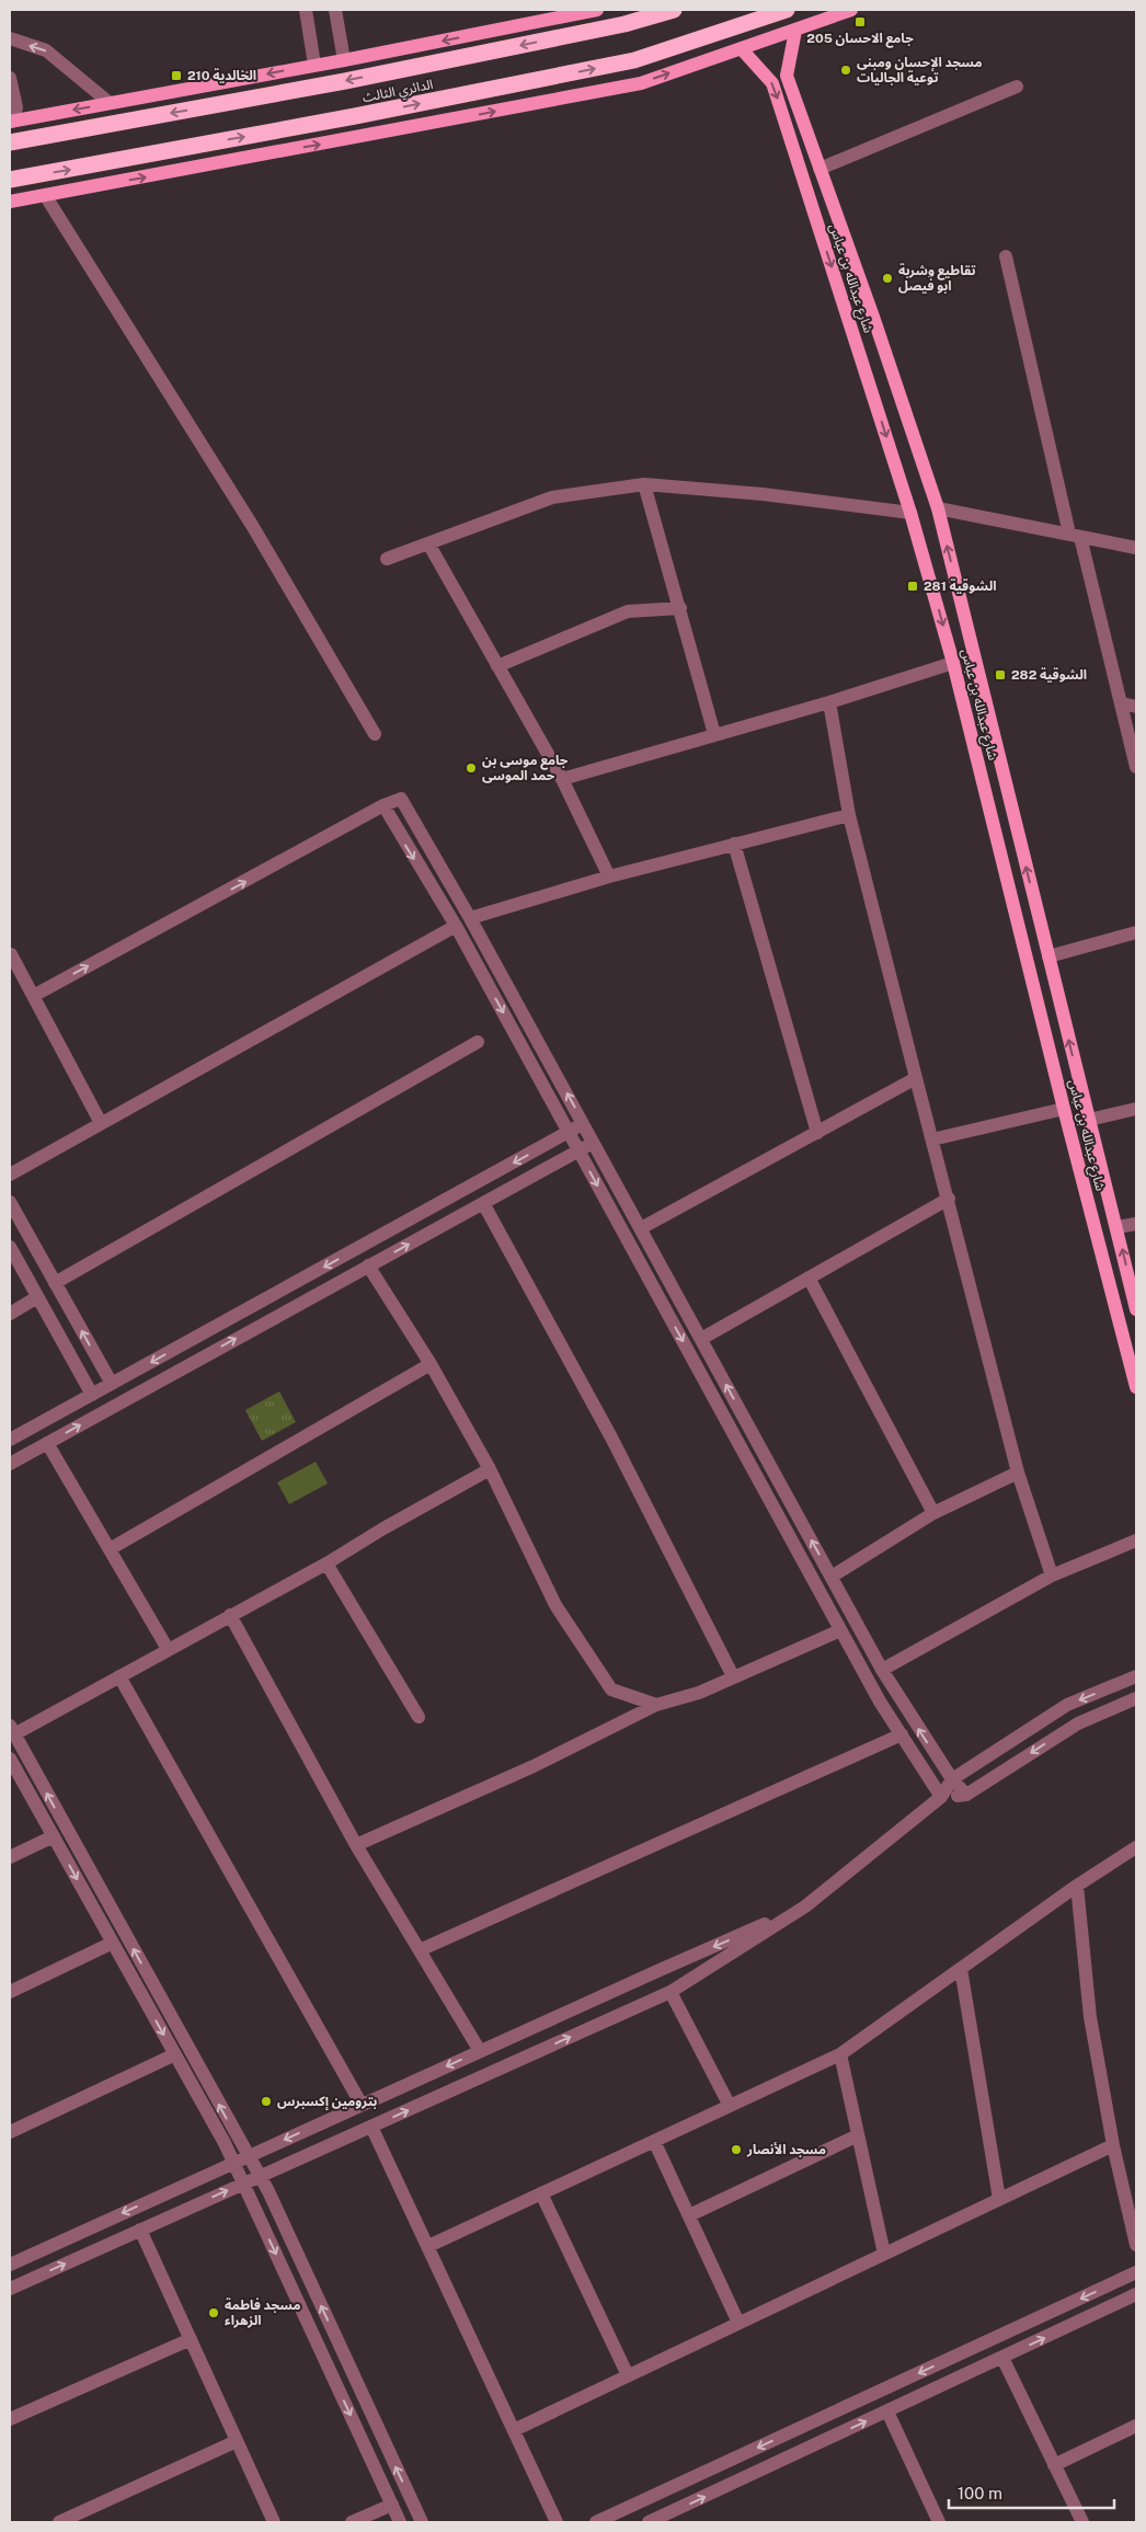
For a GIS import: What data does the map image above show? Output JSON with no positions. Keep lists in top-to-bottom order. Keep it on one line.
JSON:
{"streets":{"highway":["الدائري الثالث"],"main road":["شارع عبدالله بن عباس"]},"places":{"transit":["جامع الاحسان 205","الخالدية 210","الشوقية 281","الشوقية 282"],"other":["مسجد الإحسان ومبنى توعية الجاليات","تقاطيع وشربة ابو فيصل","جامع موسى بن حمد الموسى","بترومين إكسبرس","مسجد الأنصار","مسجد فاطمة الزهراء"]},"scale_bar":"100 m"}
